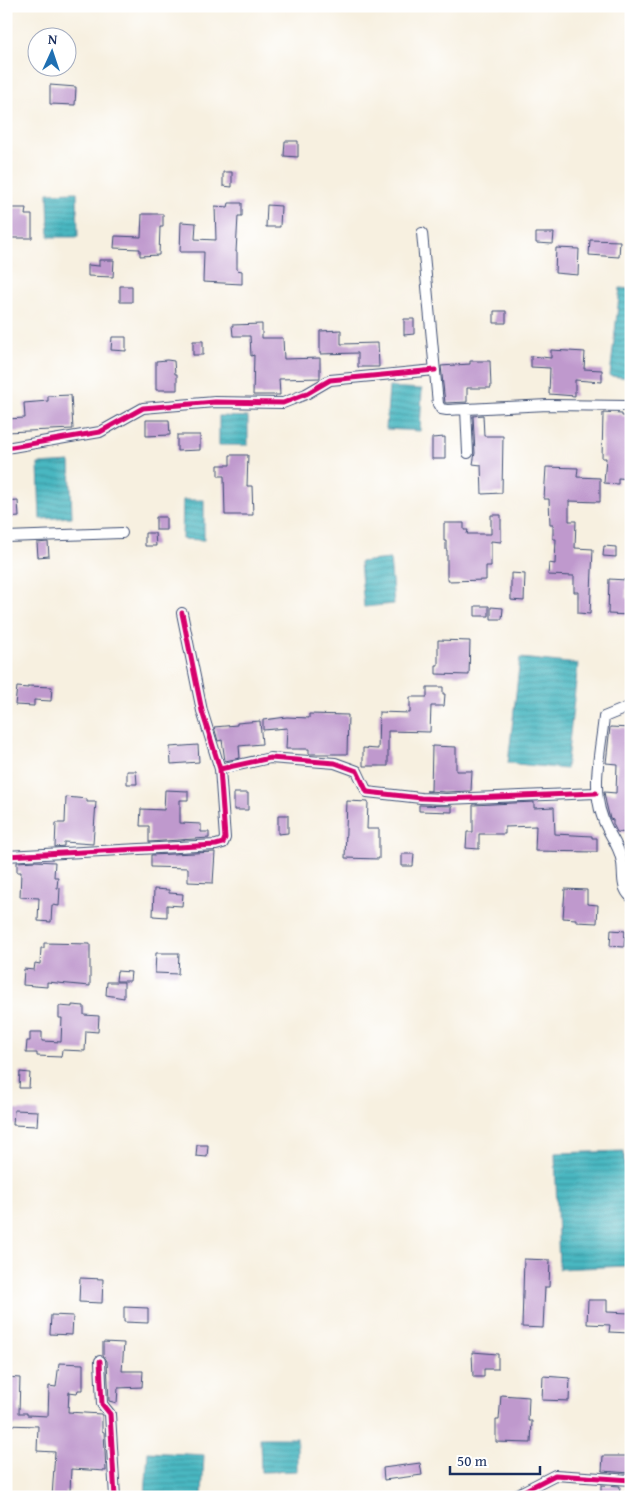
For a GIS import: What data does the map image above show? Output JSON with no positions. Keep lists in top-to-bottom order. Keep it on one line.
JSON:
{"scale_bar":"50 m","north":"top"}
